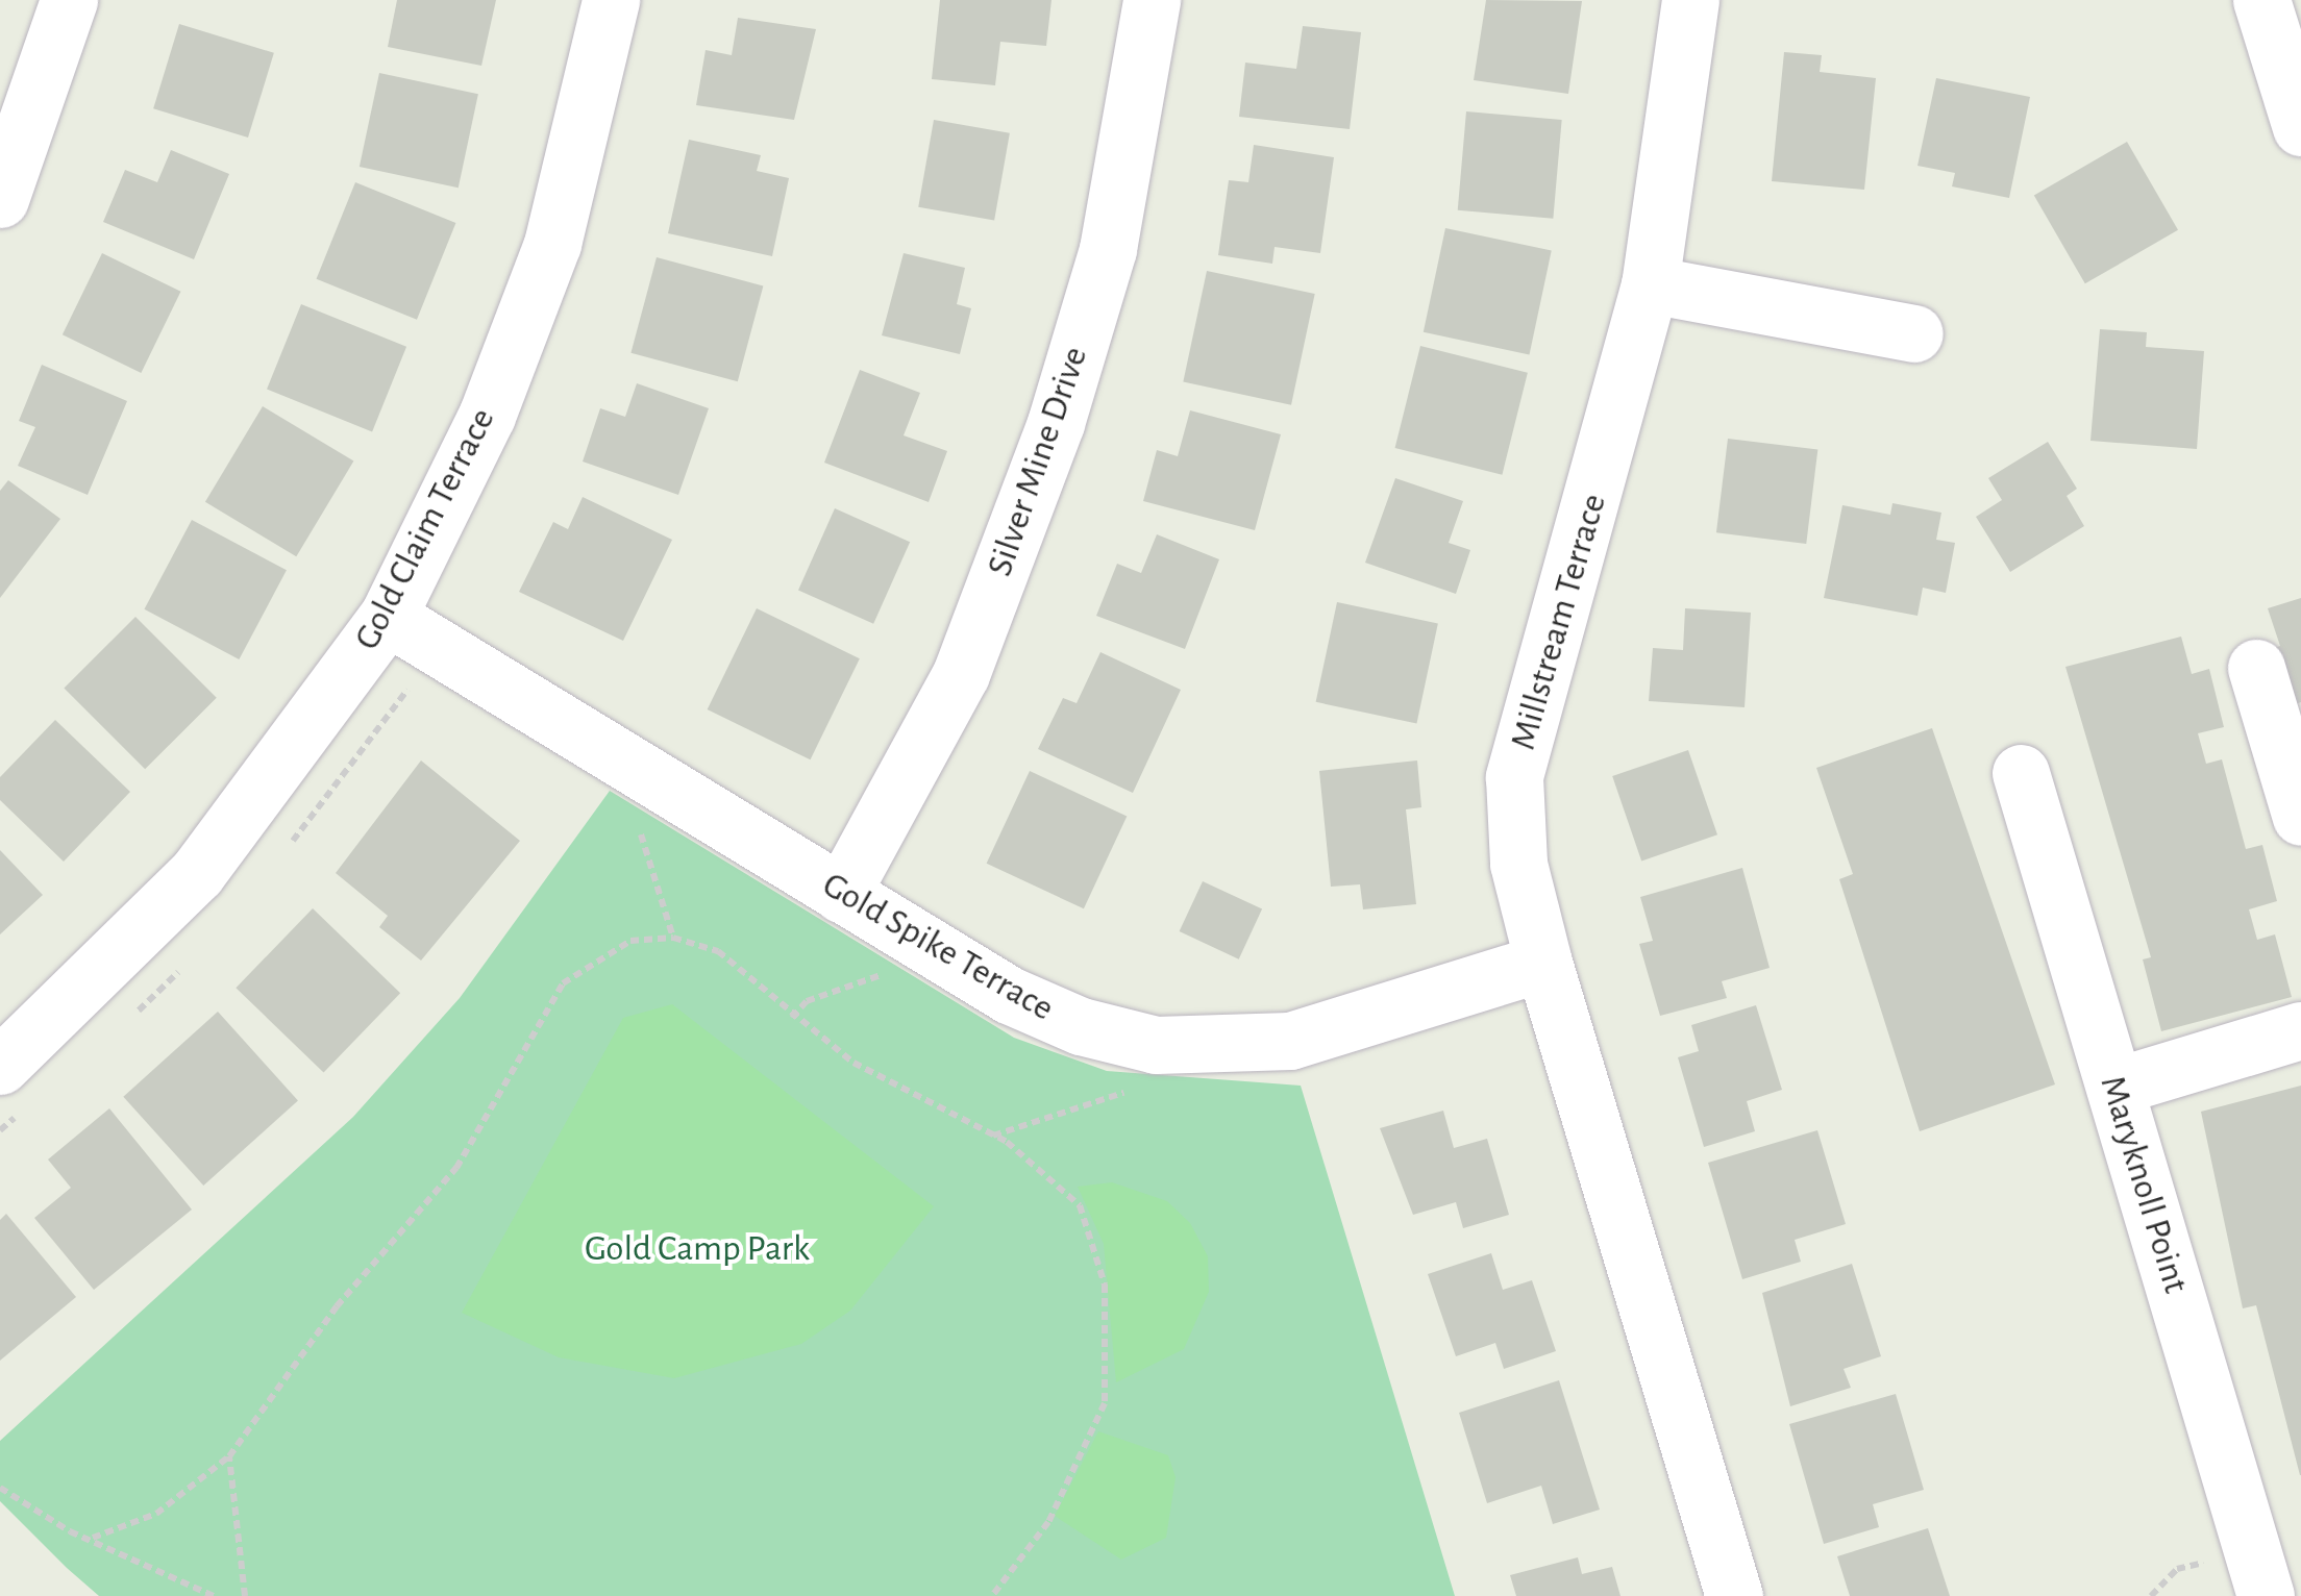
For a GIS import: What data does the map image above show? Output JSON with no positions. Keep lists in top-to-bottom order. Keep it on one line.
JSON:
{"streets":{"street":["Silver Mine Drive","Gold Claim Terrace","Millstream Terrace","Gold Spike Terrace","Maryknoll Point"]},"crossings":[["Silver Mine Drive","Gold Spike Terrace"],["Gold Claim Terrace","Gold Spike Terrace"],["Millstream Terrace","Gold Spike Terrace"]],"parks":["Gold Camp Park"]}
